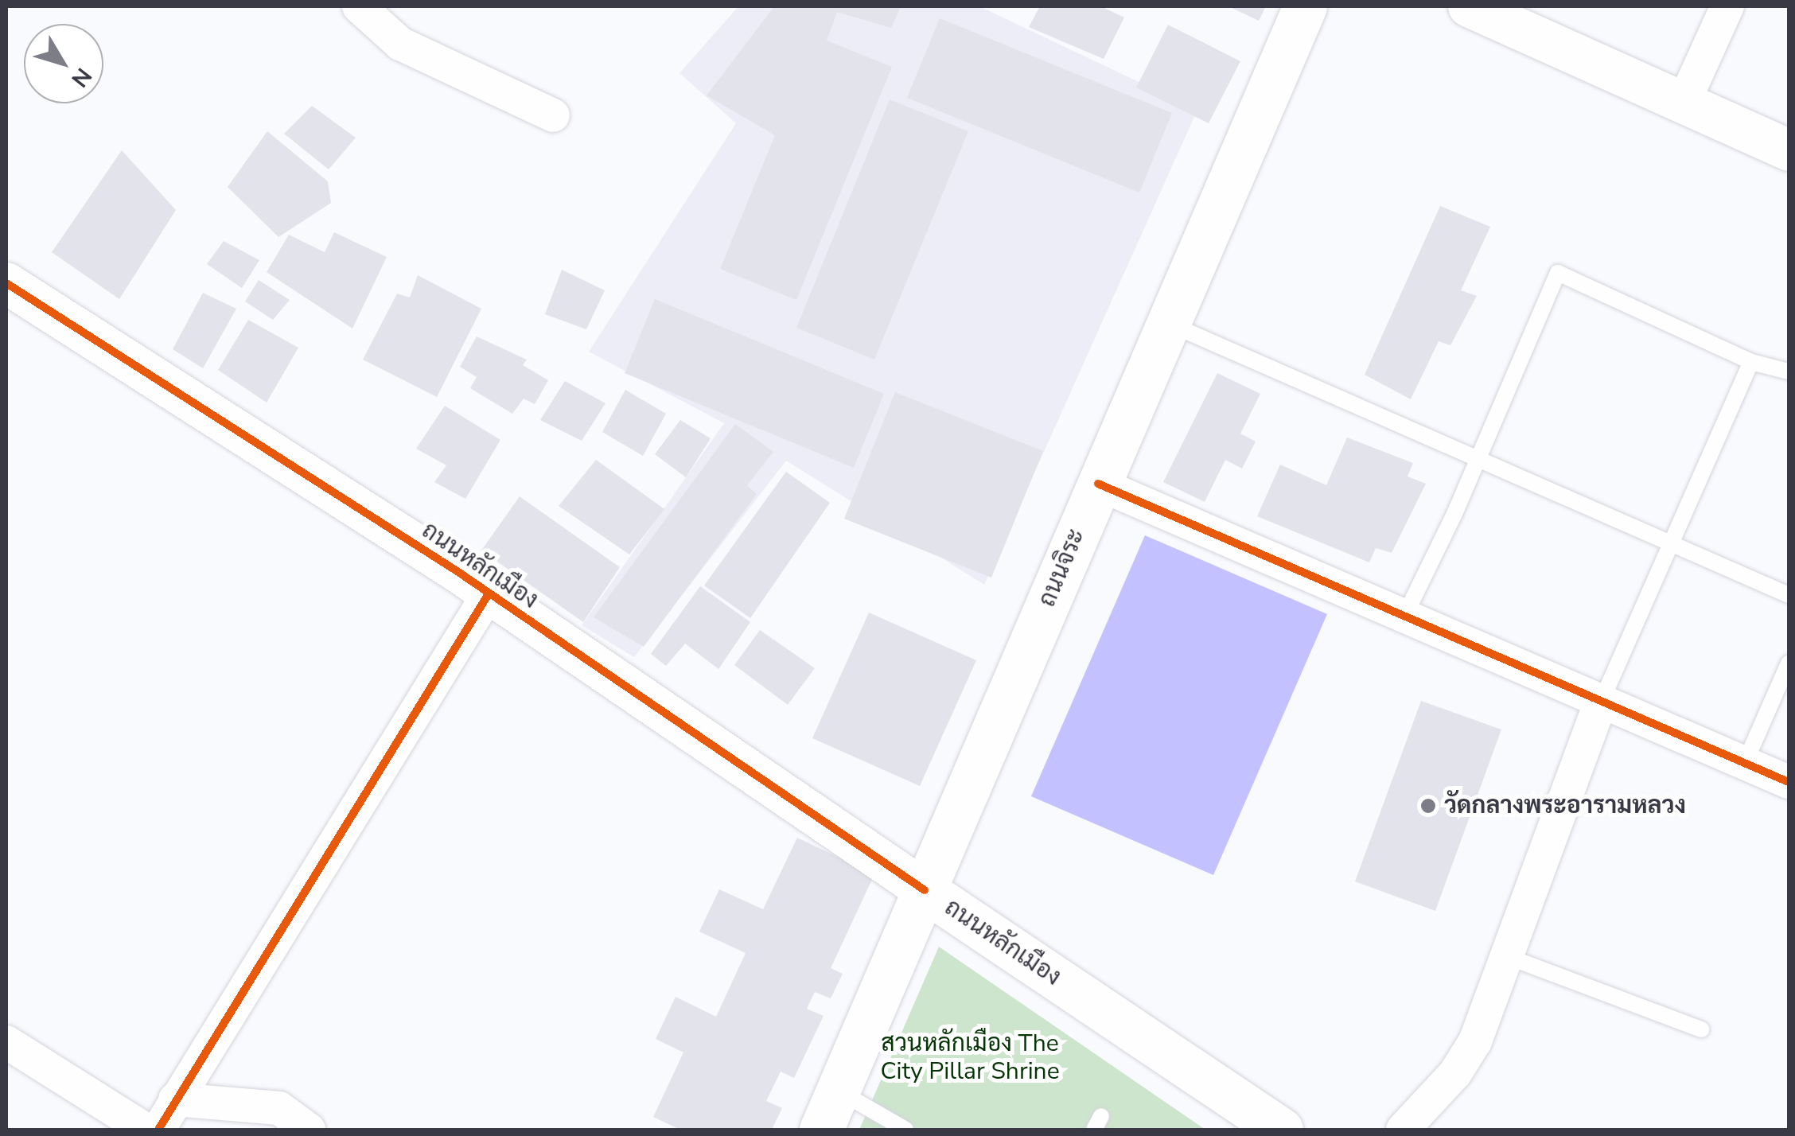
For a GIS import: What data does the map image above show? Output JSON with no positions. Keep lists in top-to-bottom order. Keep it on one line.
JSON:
{"streets":{"main road":["ถนนหลักเมือง","ถนนจิระ"]},"crossings":[["ถนนหลักเมือง","ถนนจิระ"]],"parks":["สวนหลักเมือง The City Pillar Shrine"],"places":["วัดกลางพระอารามหลวง"],"north":"bottom right"}
